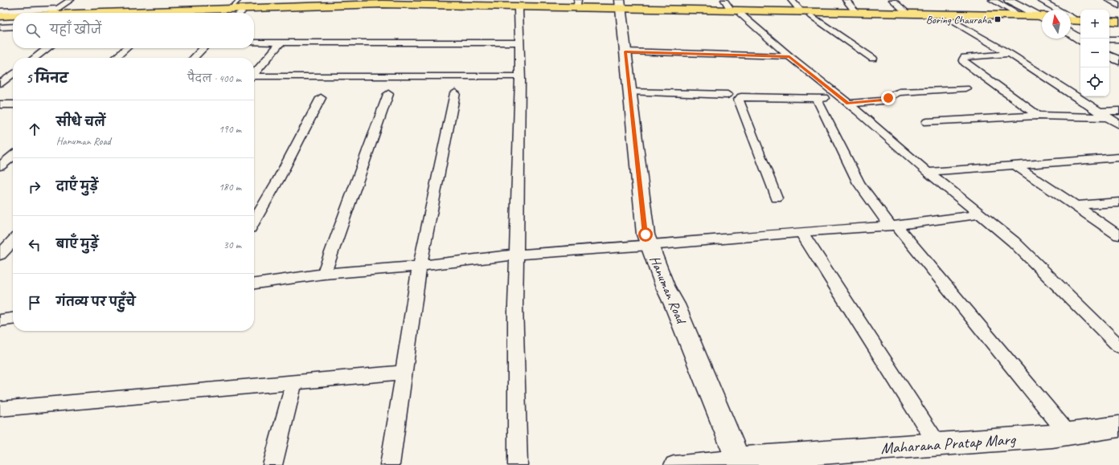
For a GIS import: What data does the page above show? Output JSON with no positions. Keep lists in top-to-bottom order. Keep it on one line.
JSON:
{"streets":{"street":["Hanuman Road","Maharana Pratap Marg"]},"crossings":[["Hanuman Road","Maharana Pratap Marg"]],"places":{"transit":["Boring Chauraha"]},"north":"top","page":{"map_buttons":["+","−"],"search":"यहाँ खोजें","heading":["5 मिनट","पैदल · 400 m"],"list":[["सीधे चलें","Hanuman Road","190 m"],["दाएँ मुड़ें","180 m"],["बाएँ मुड़ें","30 m"],"गंतव्य पर पहुँचे"]}}
